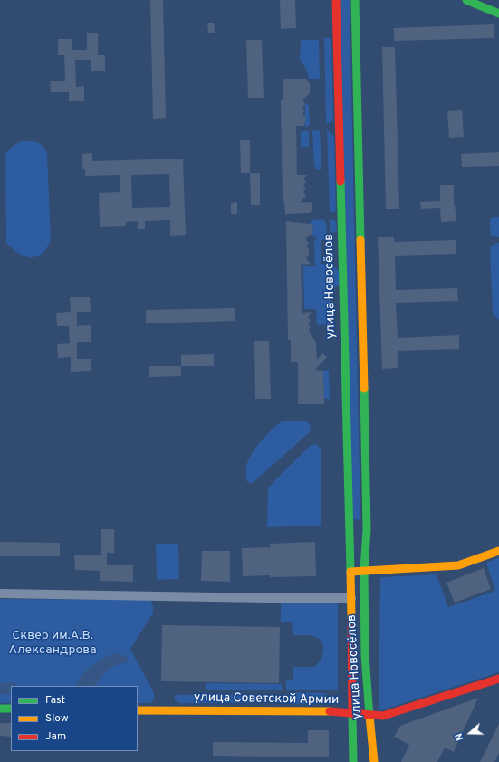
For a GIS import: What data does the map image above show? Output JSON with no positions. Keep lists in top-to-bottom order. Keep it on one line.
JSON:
{"streets":{"main road":["улица Новосёлов","улица Советской Армии"]},"crossings":[["улица Новосёлов","улица Советской Армии"]],"parks":["Сквер им.А.В. Александрова"],"legend":["Fast","Slow","Jam"],"north":"left"}
